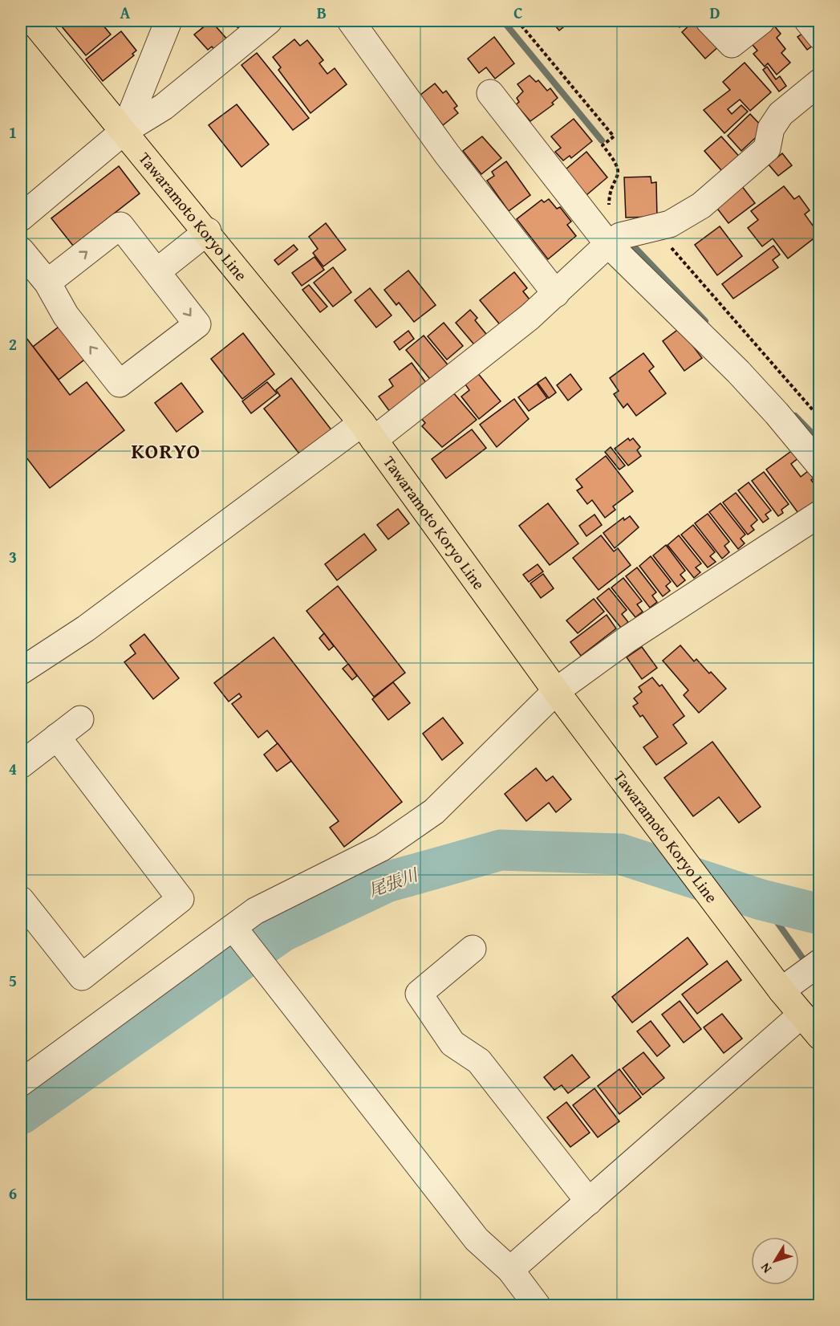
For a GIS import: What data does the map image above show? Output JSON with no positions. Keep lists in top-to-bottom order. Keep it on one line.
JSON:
{"streets":{"main road":["Tawaramoto Koryo Line"]},"districts":["KORYO"],"water":["尾張川"],"north":"bottom left","grid":{"columns":["A","B","C","D"],"rows":["1","2","3","4","5","6"]}}
